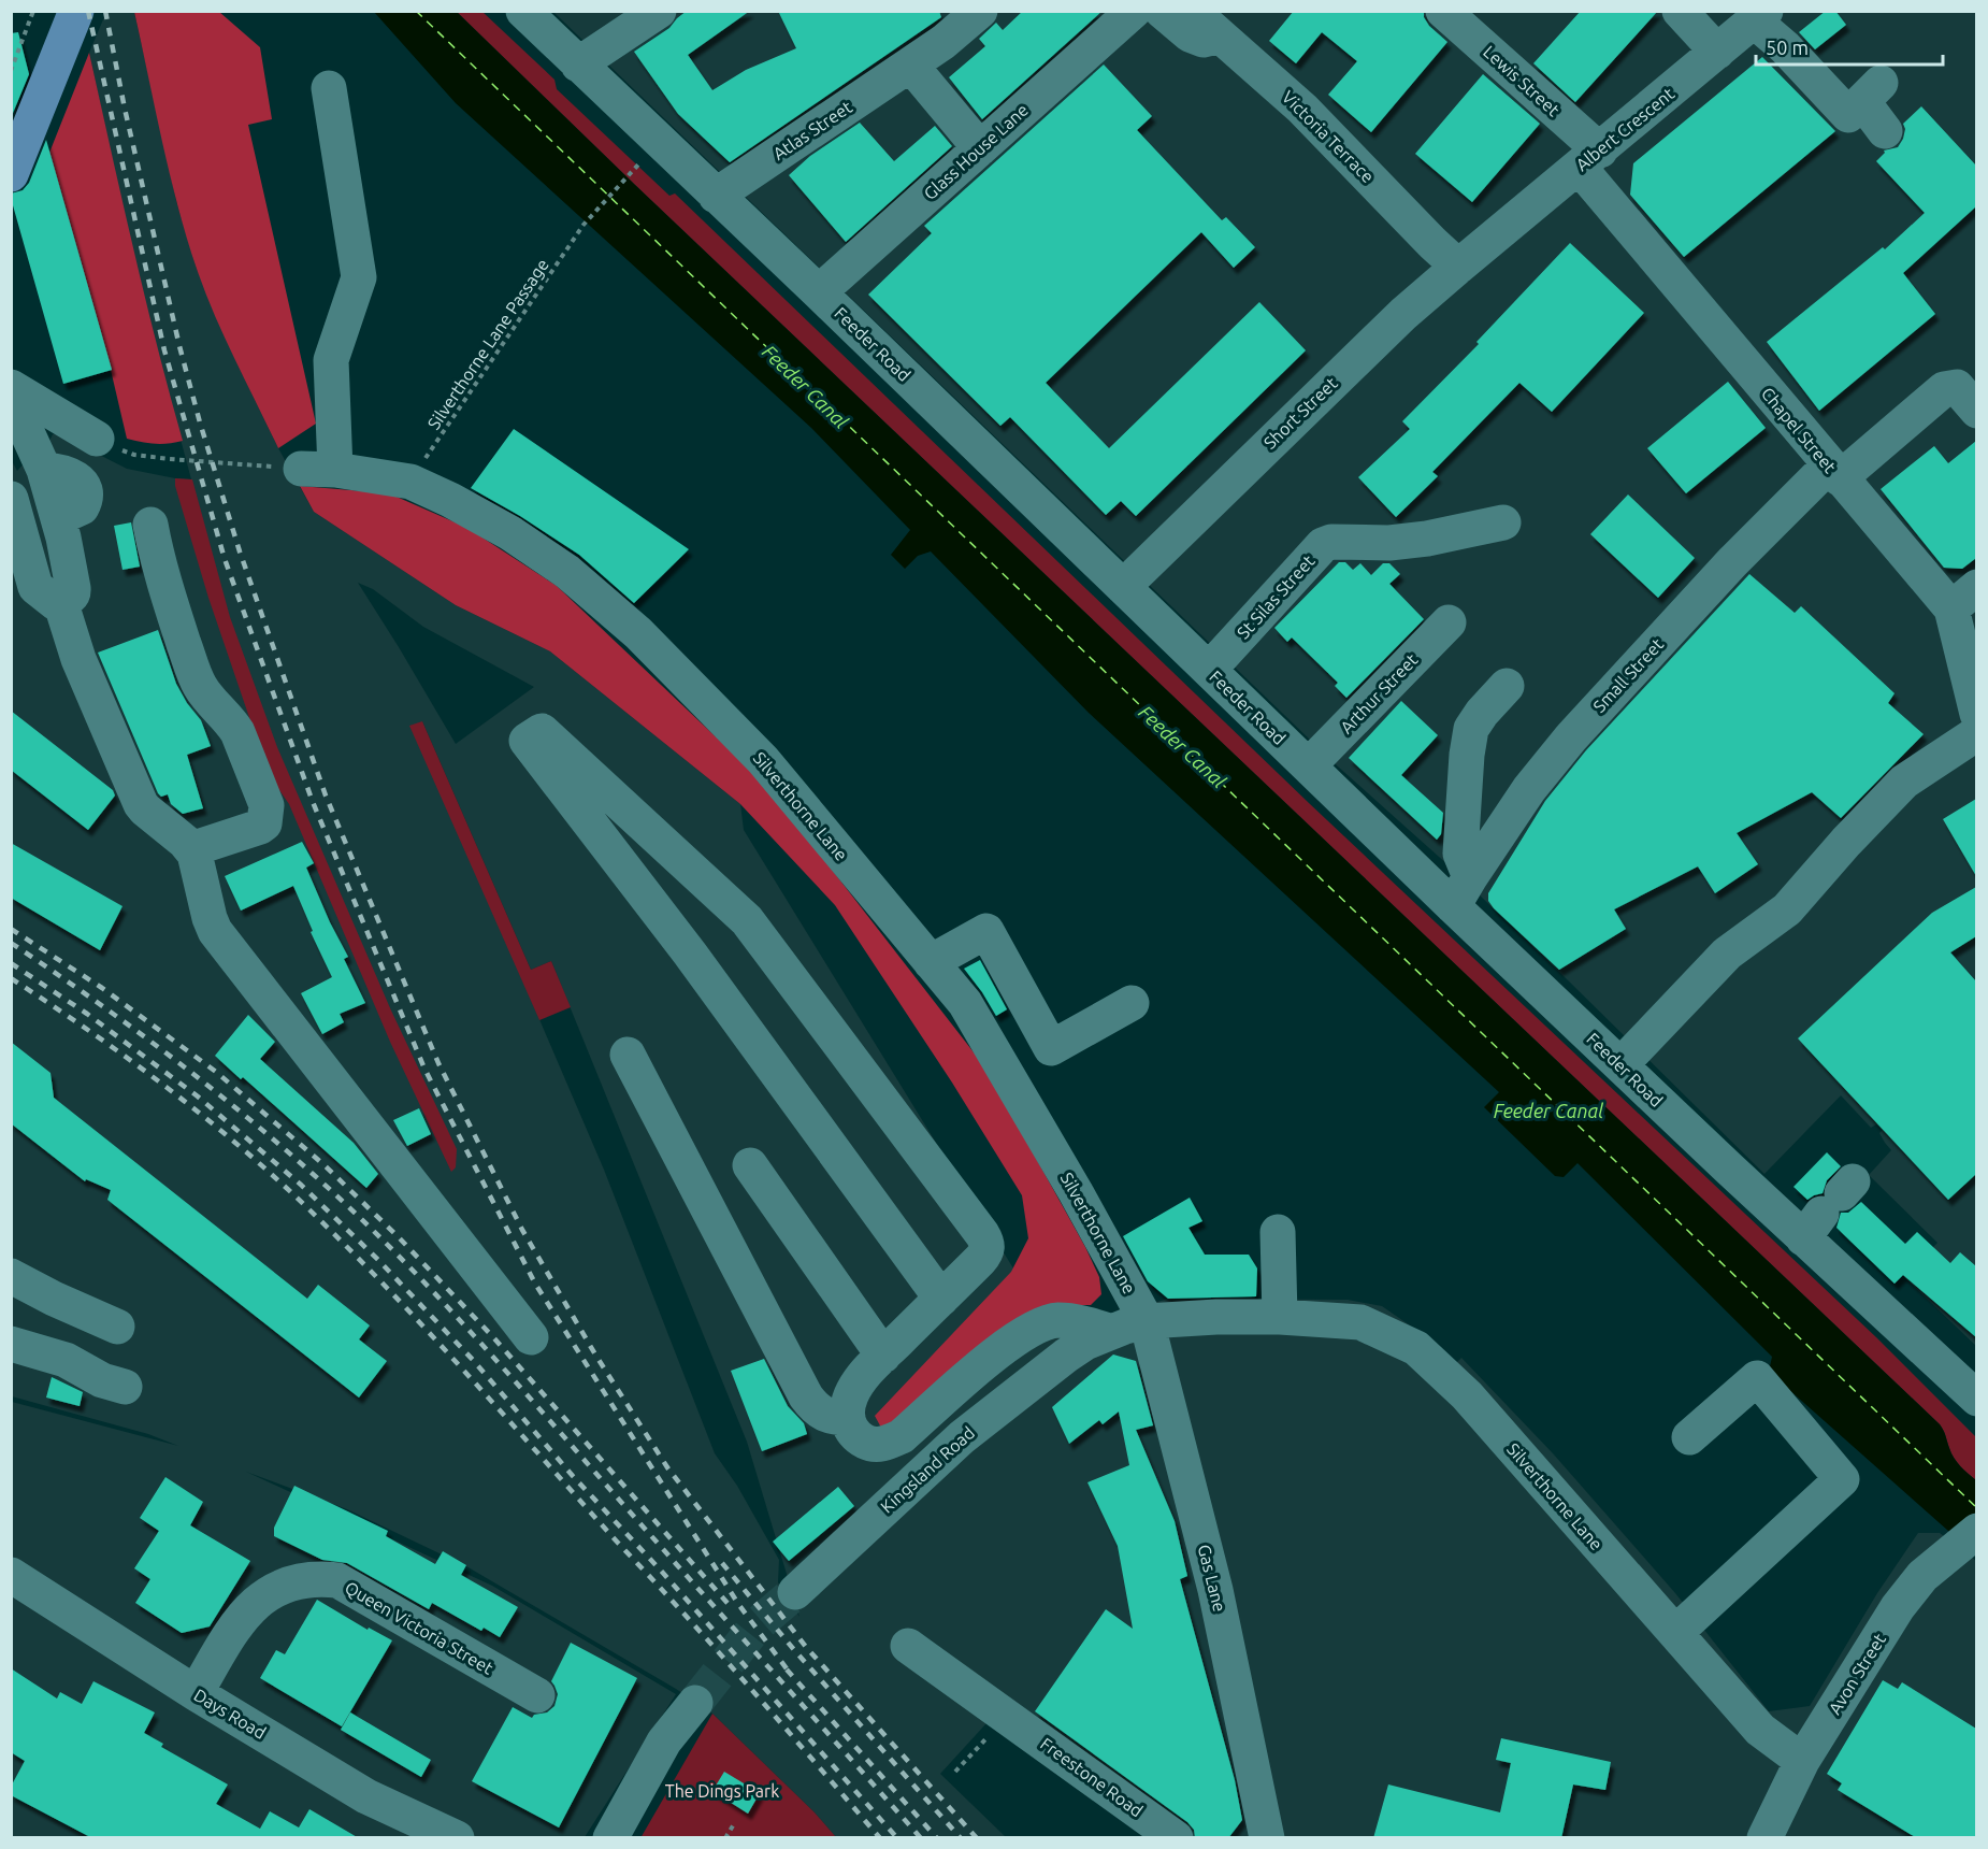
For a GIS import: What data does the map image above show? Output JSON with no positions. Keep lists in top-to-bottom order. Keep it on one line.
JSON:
{"streets":{"street":["Lewis Street","Albert Crescent","Atlas Street","Victoria Terrace","Glass House Lane","Feeder Road","Short Street","Chapel Street","St Silas Street","Small Street","Arthur Street","Silverthorne Lane","Kingsland Road","Gas Lane","Queen Victoria Street","Avon Street","Days Road","Freestone Road"],"path":["Silverthorne Lane Passage"]},"crossings":[["Lewis Street","Albert Crescent"],["Lewis Street","Chapel Street"],["Albert Crescent","Victoria Terrace"],["Albert Crescent","Short Street"],["Albert Crescent","Chapel Street"],["Atlas Street","Feeder Road"],["Victoria Terrace","Short Street"],["Glass House Lane","Feeder Road"],["Feeder Road","Short Street"],["Feeder Road","St Silas Street"],["Feeder Road","Small Street"],["Feeder Road","Arthur Street"],["Chapel Street","Small Street"],["Silverthorne Lane","Kingsland Road"],["Silverthorne Lane","Gas Lane"],["Silverthorne Lane","Avon Street"],["Queen Victoria Street","Days Road"]],"water":["Feeder Canal"],"parks":["The Dings Park"],"scale_bar":"50 m"}
